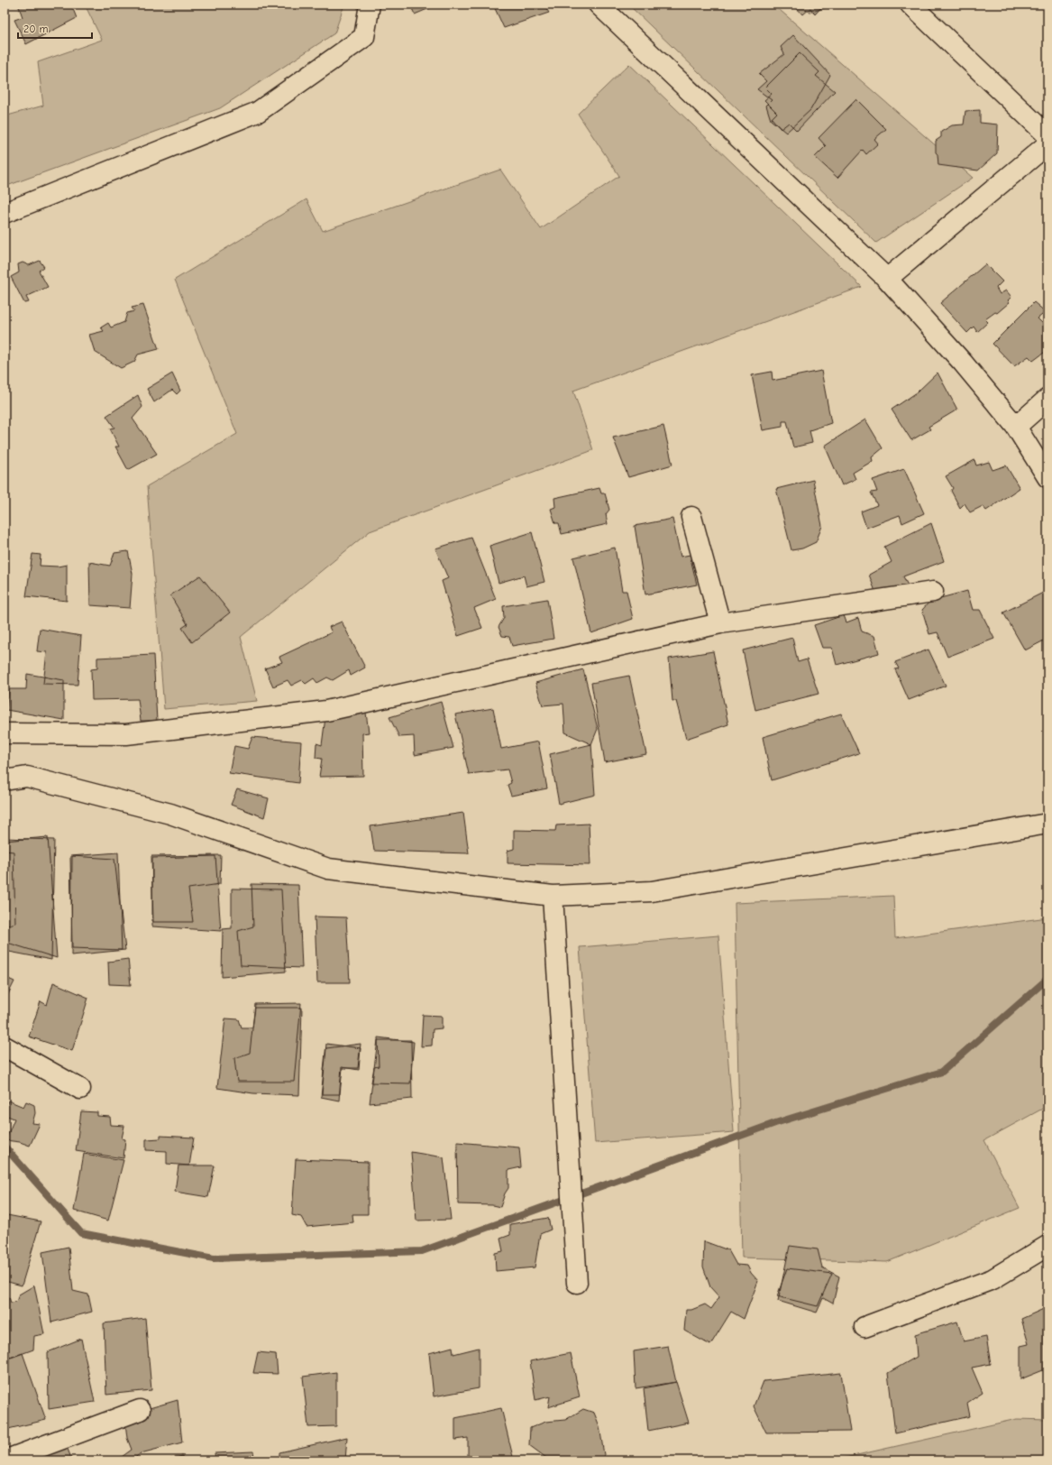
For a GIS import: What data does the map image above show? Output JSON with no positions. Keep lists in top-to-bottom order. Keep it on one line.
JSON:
{"scale_bar":"20 m"}
